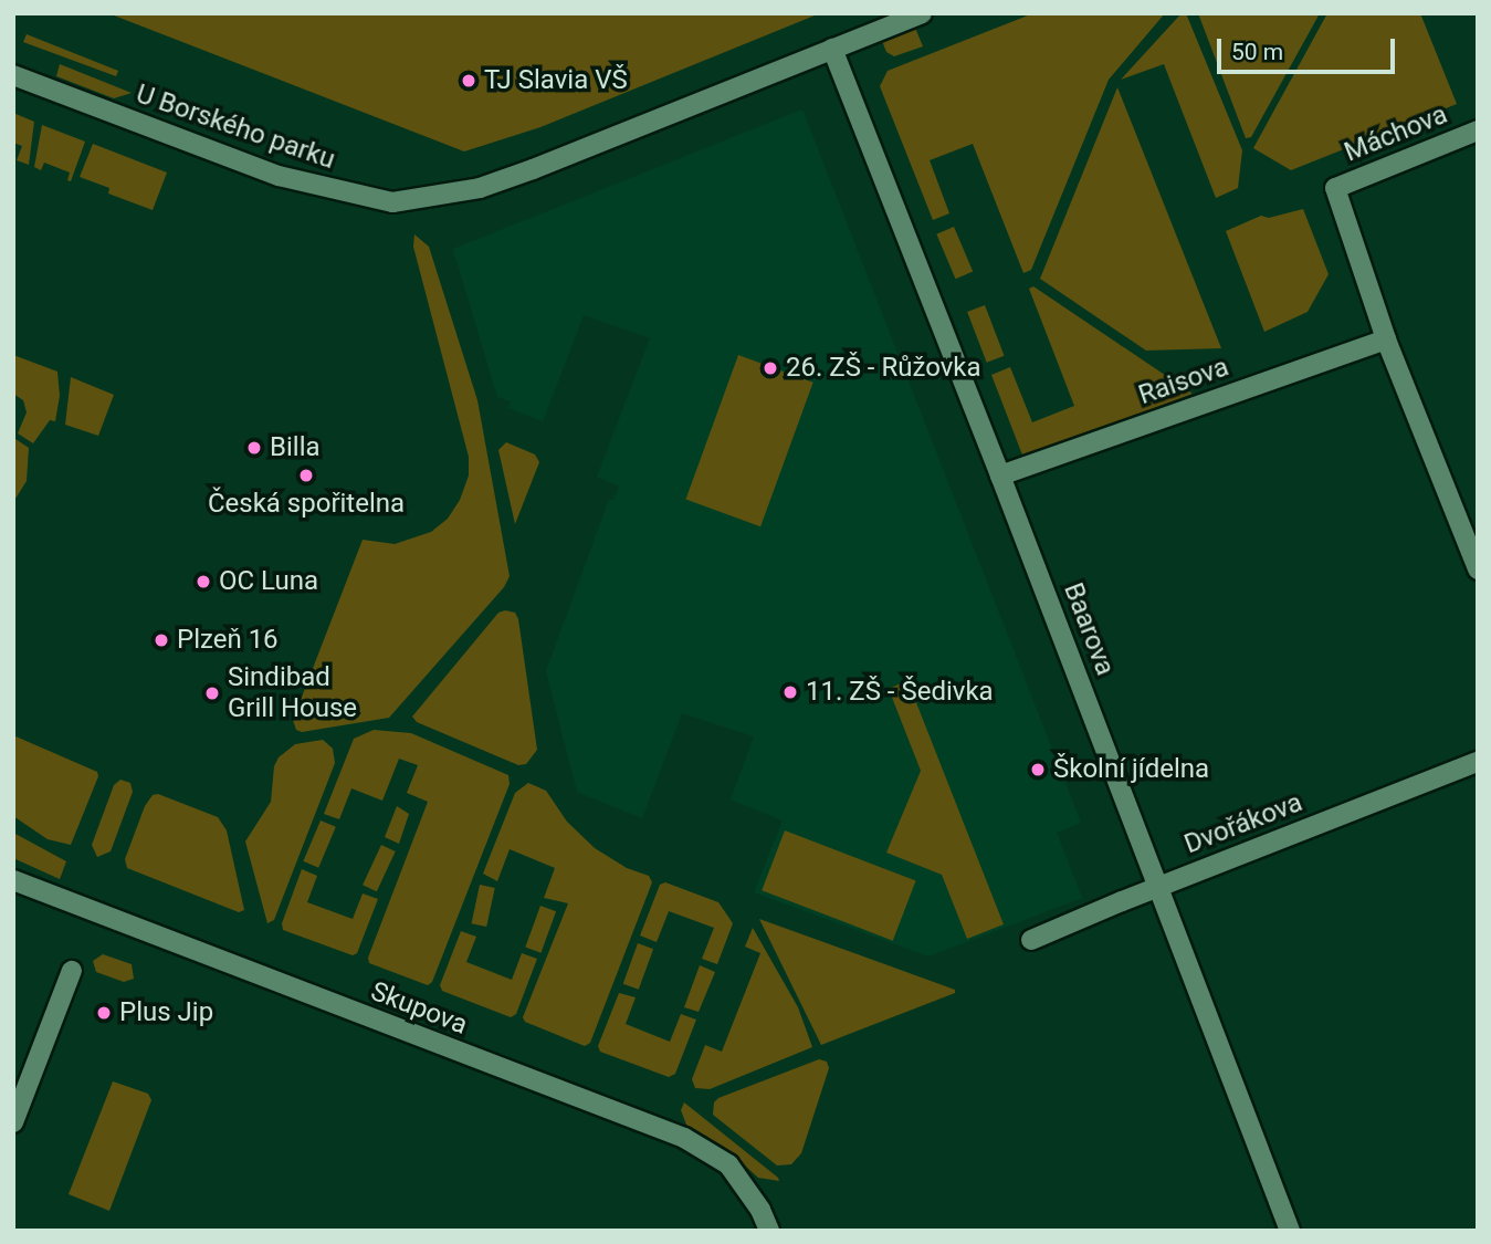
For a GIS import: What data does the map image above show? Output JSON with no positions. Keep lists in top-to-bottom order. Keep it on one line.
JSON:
{"streets":{"street":["U Borského parku","Máchova","Raisova","Baarova","Dvořákova","Skupova"]},"crossings":[["U Borského parku","Baarova"],["Máchova","Raisova"],["Raisova","Baarova"],["Baarova","Dvořákova"]],"places":["TJ Slavia VŠ","26. ZŠ - Růžovka","Billa","Česká spořitelna","OC Luna","Plzeň 16","11. ZŠ - Šedivka","Sindibad Grill House","Školní jídelna","Plus Jip"],"scale_bar":"50 m"}
